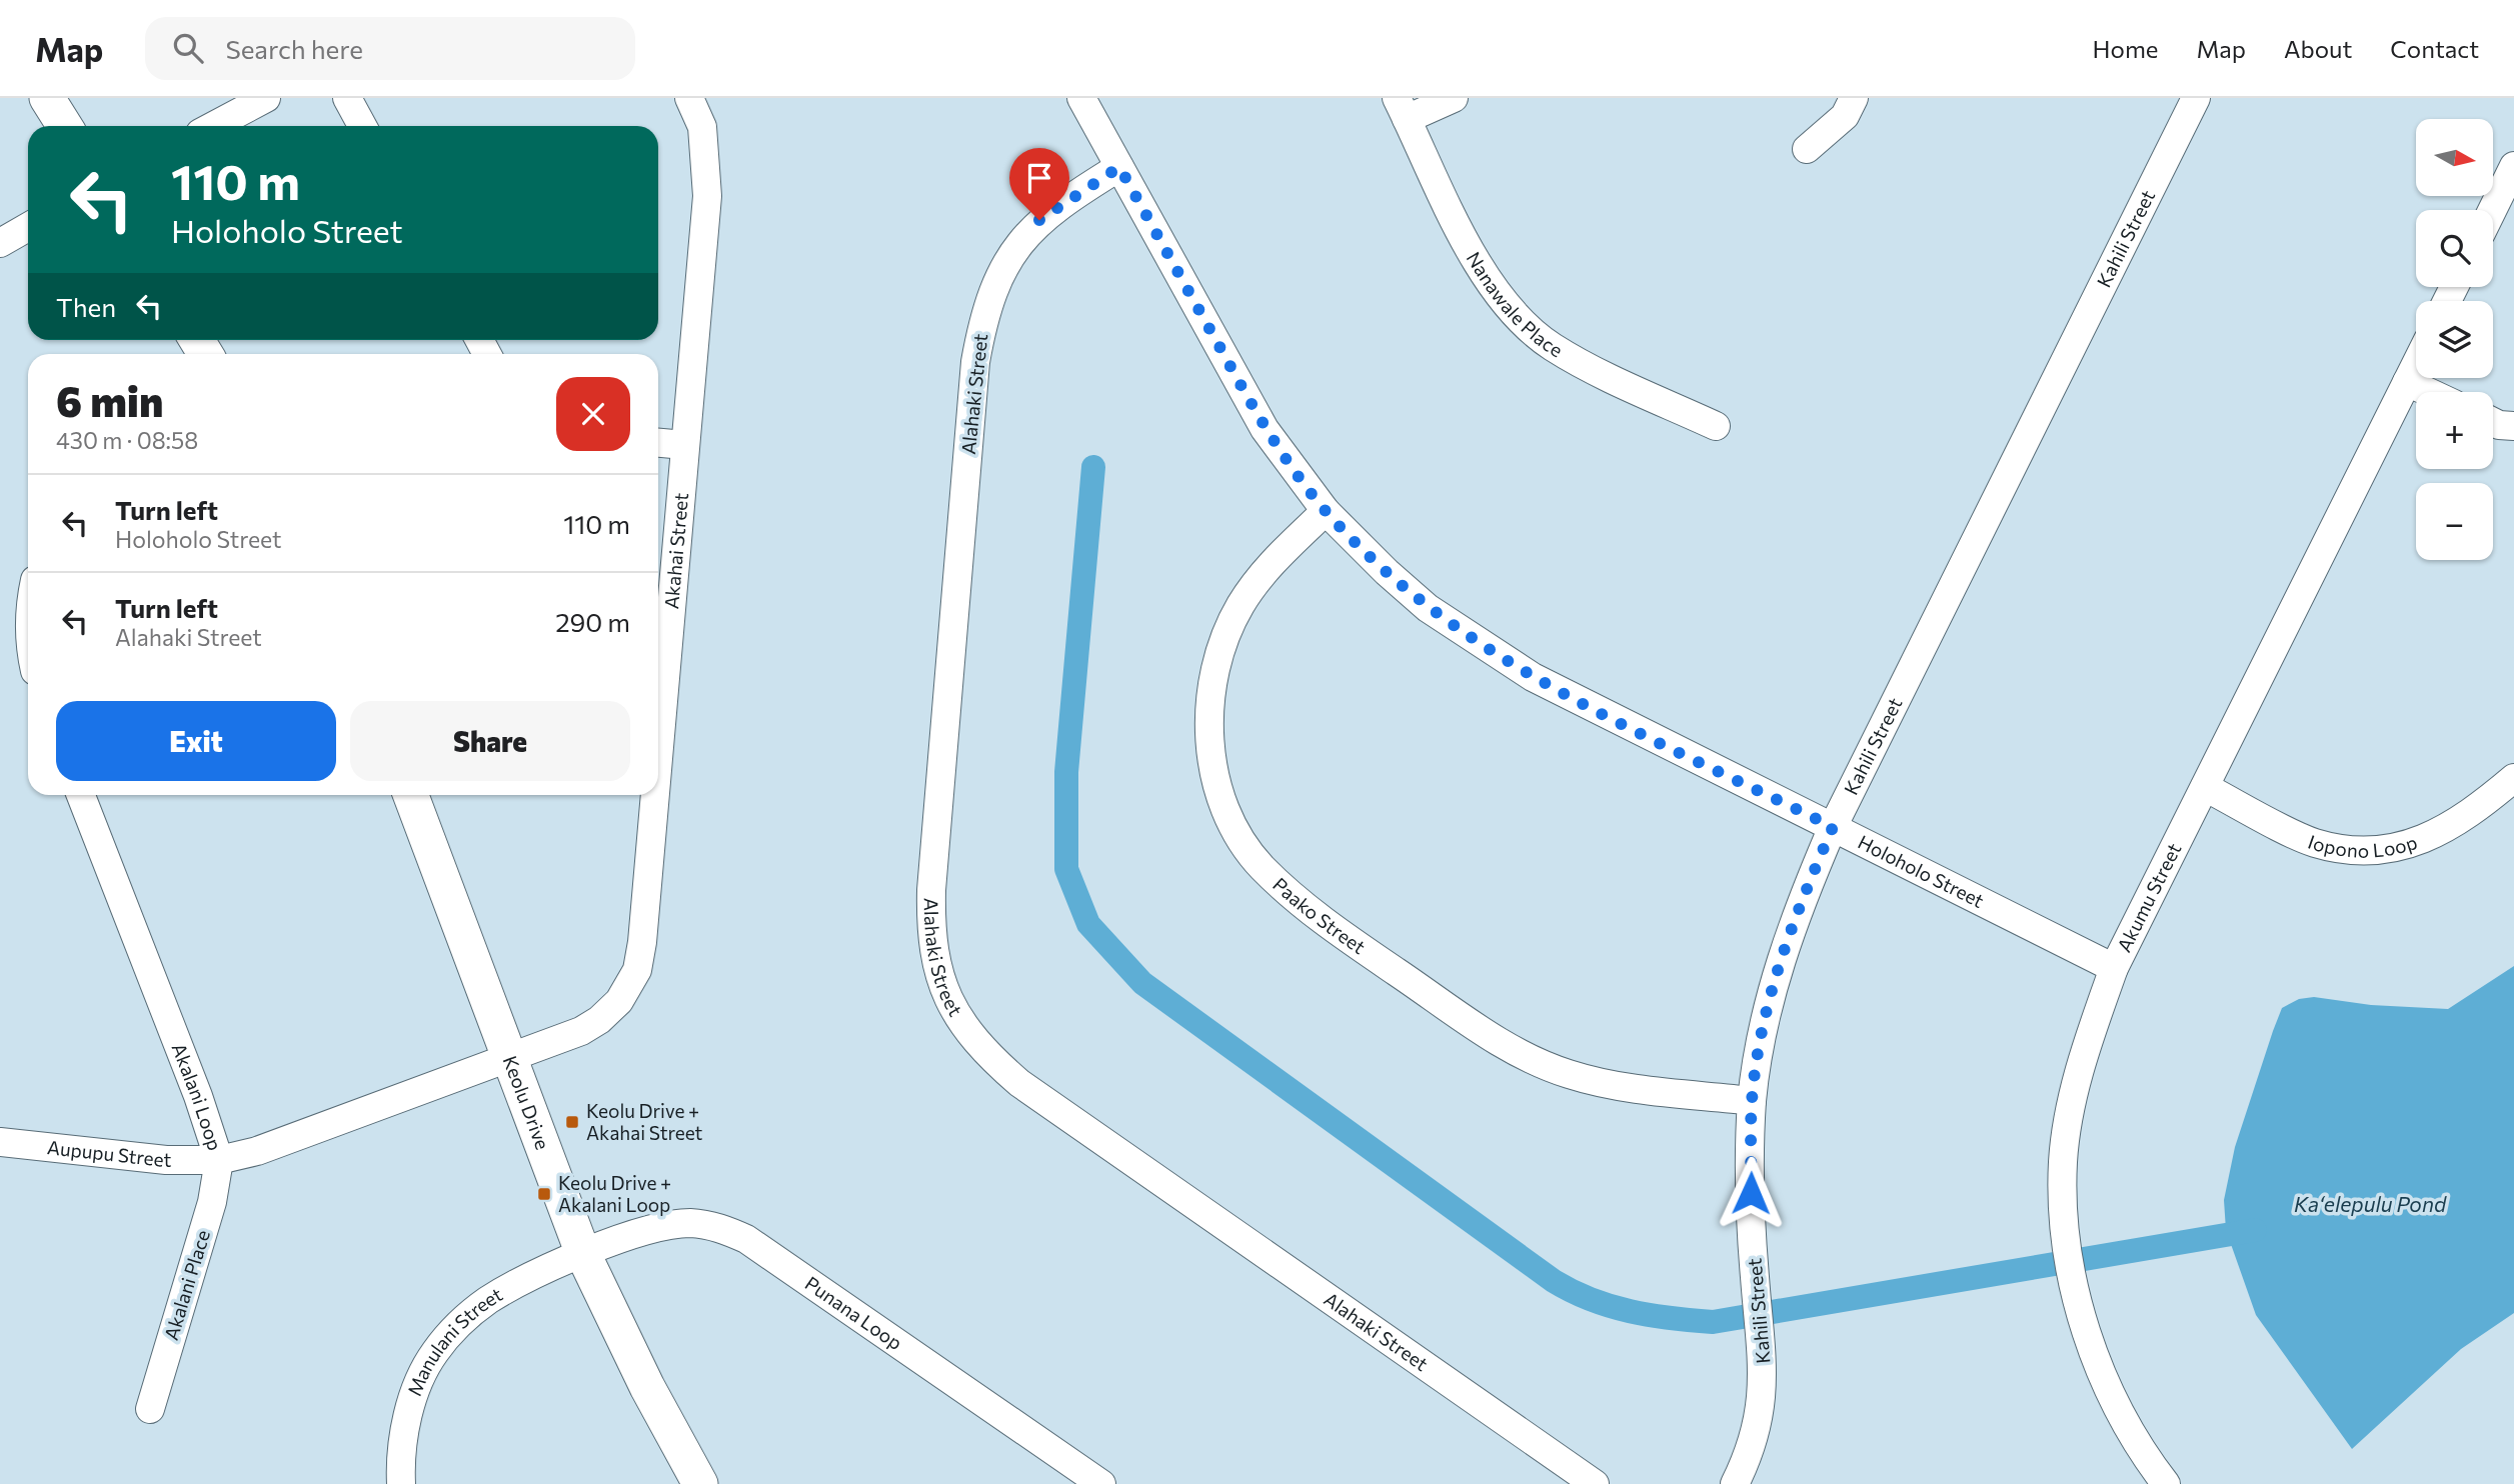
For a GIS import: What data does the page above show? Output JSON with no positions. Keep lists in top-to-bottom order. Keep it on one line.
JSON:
{"streets":{"main road":["Keolu Drive"],"street":["Kahili Street","Nanawale Place","Alahaki Street","Akahai Street","Iopono Loop","Holoholo Street","Akumu Street","Paako Street","Akalani Loop","Aupupu Street","Akalani Place","Punana Loop","Manulani Street"]},"crossings":[["Kahili Street","Holoholo Street"],["Kahili Street","Paako Street"],["Alahaki Street","Holoholo Street"],["Akahai Street","Akalani Loop"],["Akahai Street","Keolu Drive"],["Iopono Loop","Akumu Street"],["Holoholo Street","Akumu Street"],["Holoholo Street","Paako Street"],["Akalani Loop","Keolu Drive"],["Akalani Loop","Aupupu Street"],["Akalani Loop","Akalani Place"],["Keolu Drive","Punana Loop"],["Keolu Drive","Manulani Street"],["Aupupu Street","Akalani Place"],["Punana Loop","Manulani Street"]],"water":["Kaʻelepulu Pond"],"places":{"transit":["Keolu Drive + Akahai Street","Keolu Drive + Akalani Loop"]},"north":"right","page":{"header":"Map","search":"Search here","nav":["Home","Map","About","Contact"],"map_buttons":["+","−"],"turn":["110 m","Holoholo Street"],"then":"Then","heading":["6 min","430 m · 08:58"],"list":[{"name":"Turn left","note":"Holoholo Street","value":"110 m"},{"name":"Turn left","note":"Alahaki Street","value":"290 m"}],"buttons":["Exit","Share"]}}
